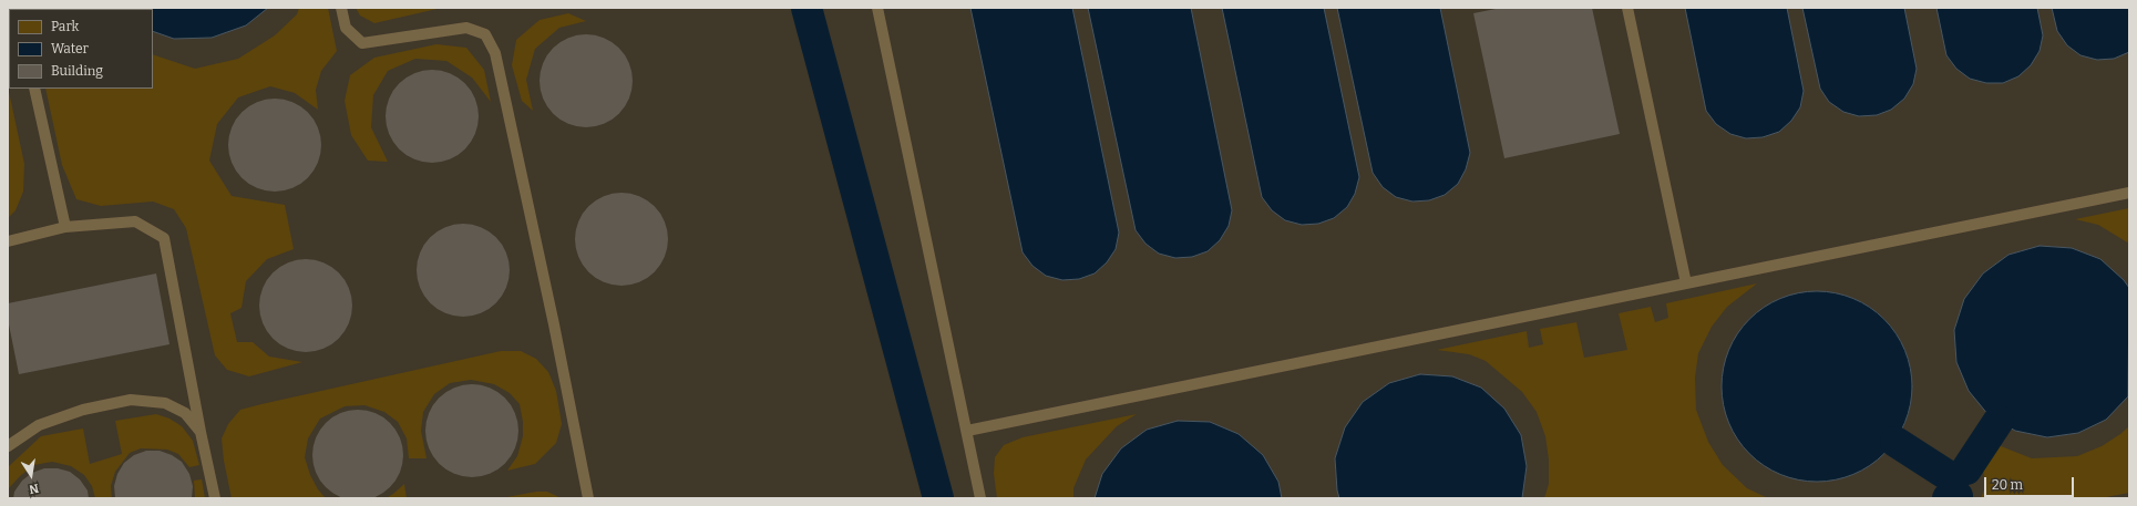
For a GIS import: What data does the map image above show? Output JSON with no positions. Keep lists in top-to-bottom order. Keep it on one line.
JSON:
{"legend":["Park","Water","Building"],"scale_bar":"20 m","north":"bottom"}
